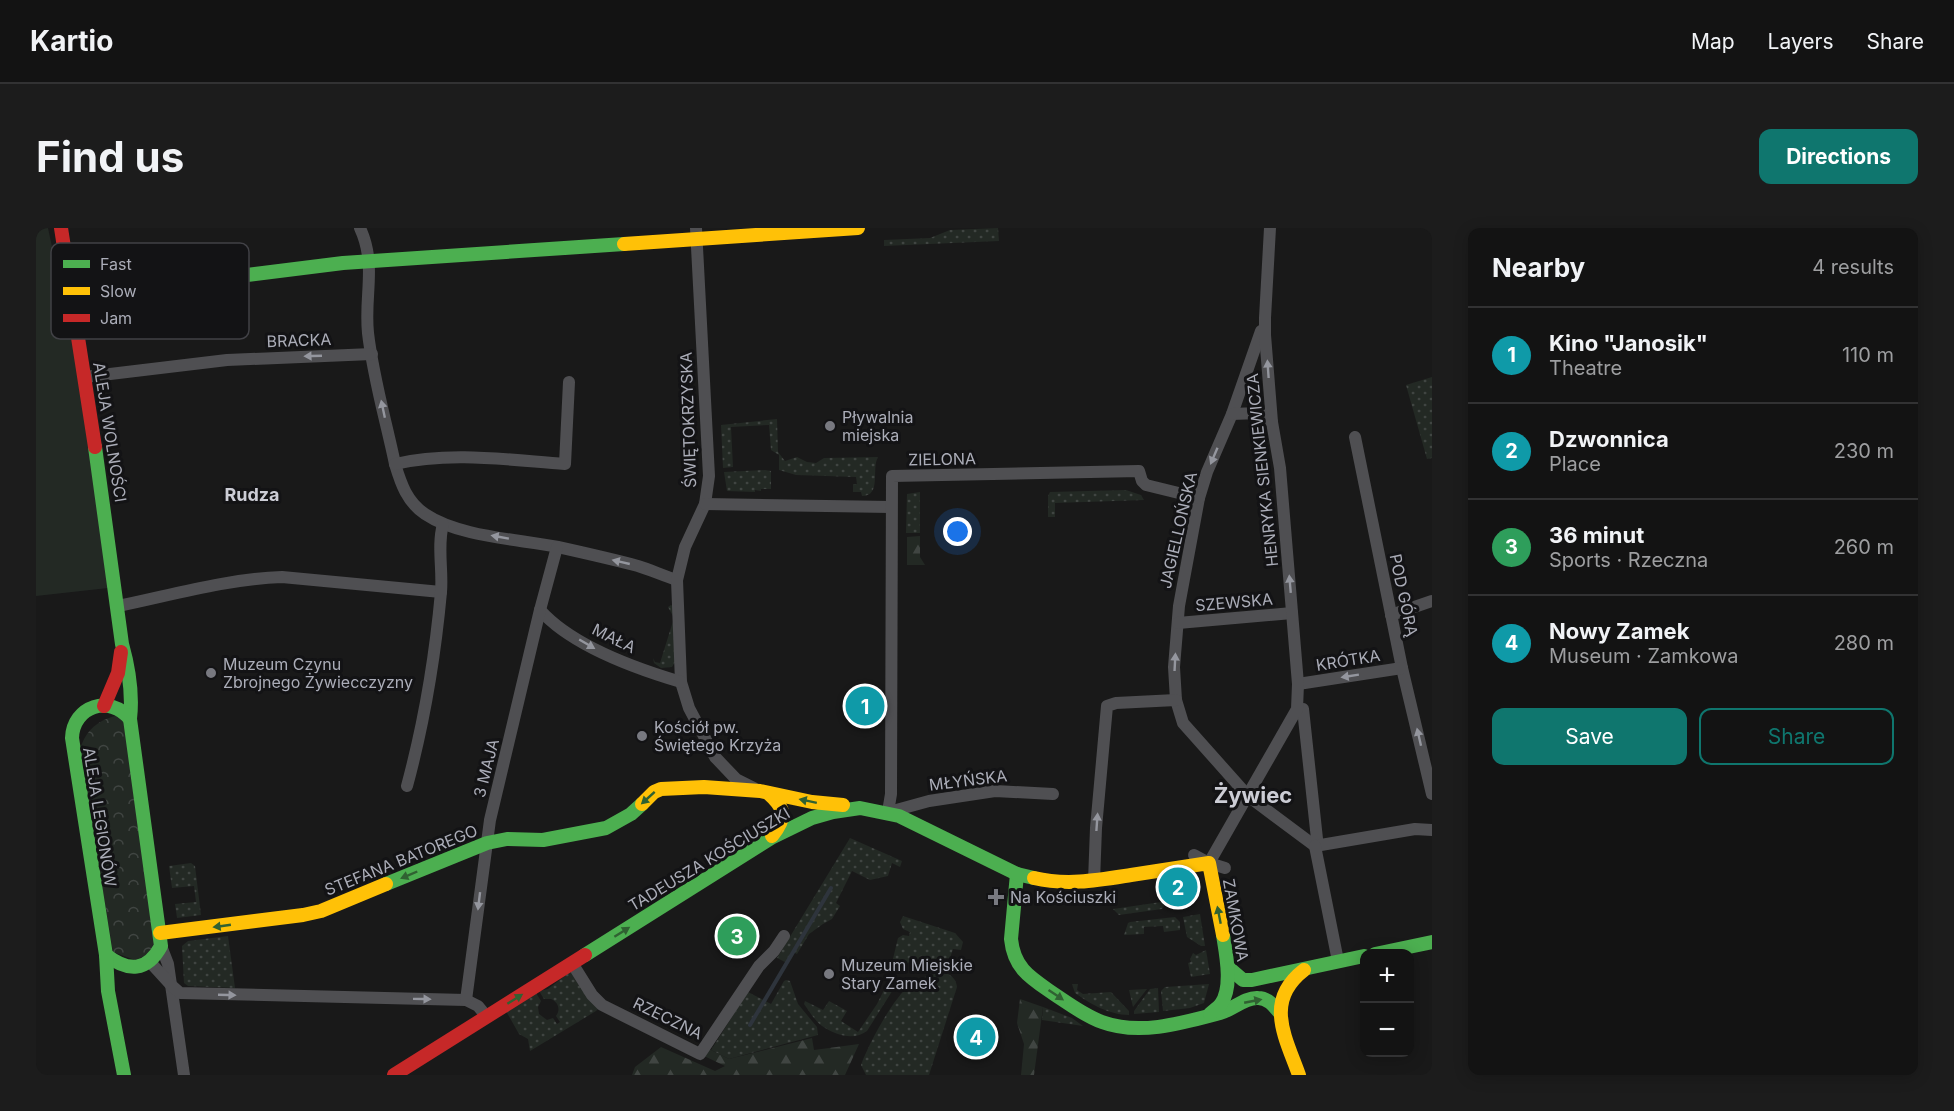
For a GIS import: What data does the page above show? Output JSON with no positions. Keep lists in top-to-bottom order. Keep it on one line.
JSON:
{"streets":{"street":["BRACKA","ŚWIĘTOKRZYSKA","ALEJA WOLNOŚCI","ZIELONA","HENRYKA SIENKIEWICZA","JAGIELLOŃSKA","POD GÓRĄ","SZEWSKA","MAŁA","KRÓTKA","3 MAJA","MŁYŃSKA","ALEJA LEGIONÓW","TADEUSZA KOŚCIUSZKI","STEFANA BATOREGO","ZAMKOWA","RZECZNA"]},"crossings":[["BRACKA","ALEJA WOLNOŚCI"],["ŚWIĘTOKRZYSKA","MAŁA"],["ŚWIĘTOKRZYSKA","STEFANA BATOREGO"],["ALEJA WOLNOŚCI","STEFANA BATOREGO"],["ZIELONA","JAGIELLOŃSKA"],["HENRYKA SIENKIEWICZA","JAGIELLOŃSKA"],["HENRYKA SIENKIEWICZA","SZEWSKA"],["HENRYKA SIENKIEWICZA","KRÓTKA"],["JAGIELLOŃSKA","SZEWSKA"],["POD GÓRĄ","KRÓTKA"],["MAŁA","3 MAJA"],["3 MAJA","STEFANA BATOREGO"],["MŁYŃSKA","TADEUSZA KOŚCIUSZKI"],["TADEUSZA KOŚCIUSZKI","STEFANA BATOREGO"],["TADEUSZA KOŚCIUSZKI","ZAMKOWA"],["TADEUSZA KOŚCIUSZKI","RZECZNA"]],"one_way":["HENRYKA SIENKIEWICZA","POD GÓRĄ","KRÓTKA","TADEUSZA KOŚCIUSZKI","ZAMKOWA"],"districts":["Rudza","Żywiec"],"places":{"other":["Pływalnia miejska","Muzeum Czynu Zbrojnego Żywiecczyzny","Kościół pw. Świętego Krzyża","Muzeum Miejskie Stary Zamek"],"health":["Na Kościuszki"]},"legend":["Fast","Slow","Jam"],"page":{"header":"Kartio","nav":["Map","Layers","Share"],"buttons":["Directions",["Save","Share"]],"title":"Find us","heading":["Nearby","4 results"],"list":[{"mark":"1","name":"Kino \"Janosik\"","note":"Theatre","value":"110 m"},{"mark":"2","name":"Dzwonnica","note":"Place","value":"230 m"},{"mark":"3","name":"36 minut","note":"Sports · Rzeczna","value":"260 m"},{"mark":"4","name":"Nowy Zamek","note":"Museum · Zamkowa","value":"280 m"}],"pins":["1","2","3","4"],"map_buttons":["+","−"]}}
